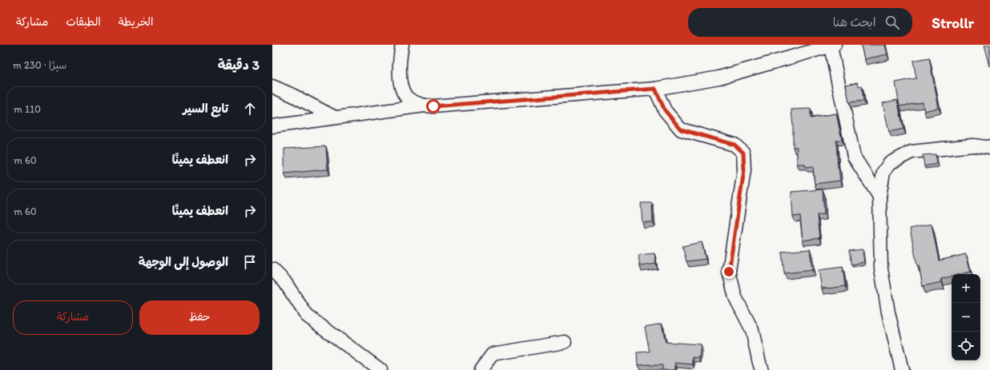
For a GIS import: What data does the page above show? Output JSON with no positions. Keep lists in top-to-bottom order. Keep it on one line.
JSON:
{"page":{"header":"Strollr","search":"ابحث هنا","nav":["الخريطة","الطبقات","مشاركة"],"heading":["3 دقيقة","سيرًا · 230 m"],"list":[["تابع السير","110 m"],["انعطف يمينًا","60 m"],["انعطف يمينًا","60 m"],"الوصول إلى الوجهة"],"map_buttons":["+","−"],"buttons":["حفظ","مشاركة"]}}
